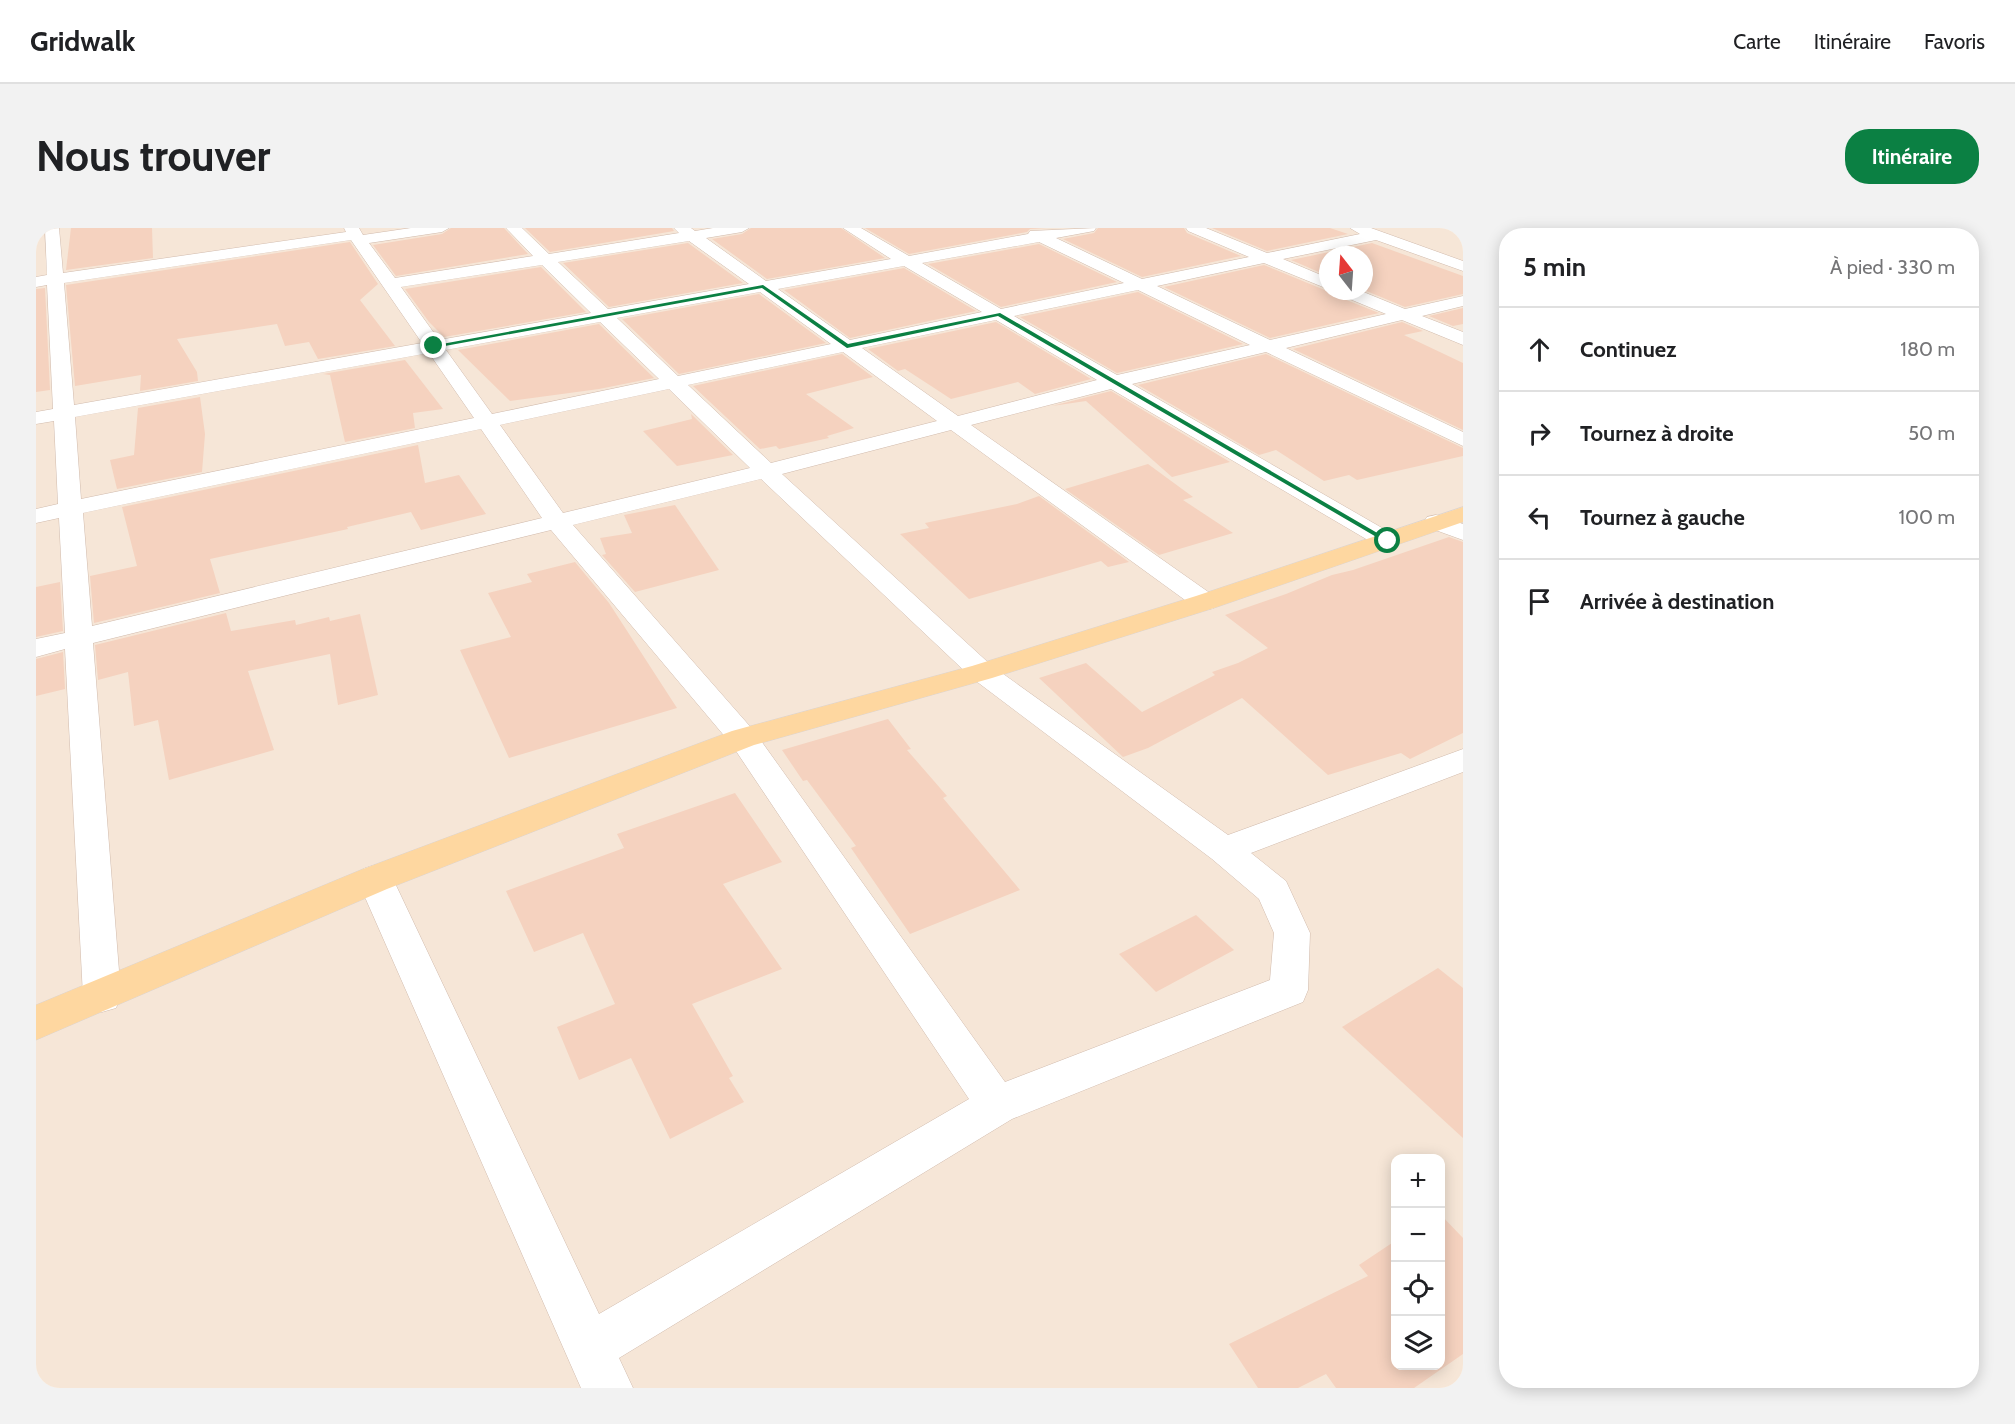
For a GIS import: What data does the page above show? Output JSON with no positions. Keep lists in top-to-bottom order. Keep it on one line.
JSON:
{"north":"top","page":{"header":"Gridwalk","nav":["Carte","Itinéraire","Favoris"],"buttons":"Itinéraire","title":"Nous trouver","heading":["5 min","À pied · 330 m"],"list":[["Continuez","180 m"],["Tournez à droite","50 m"],["Tournez à gauche","100 m"],"Arrivée à destination"],"map_buttons":["+","−"]}}
